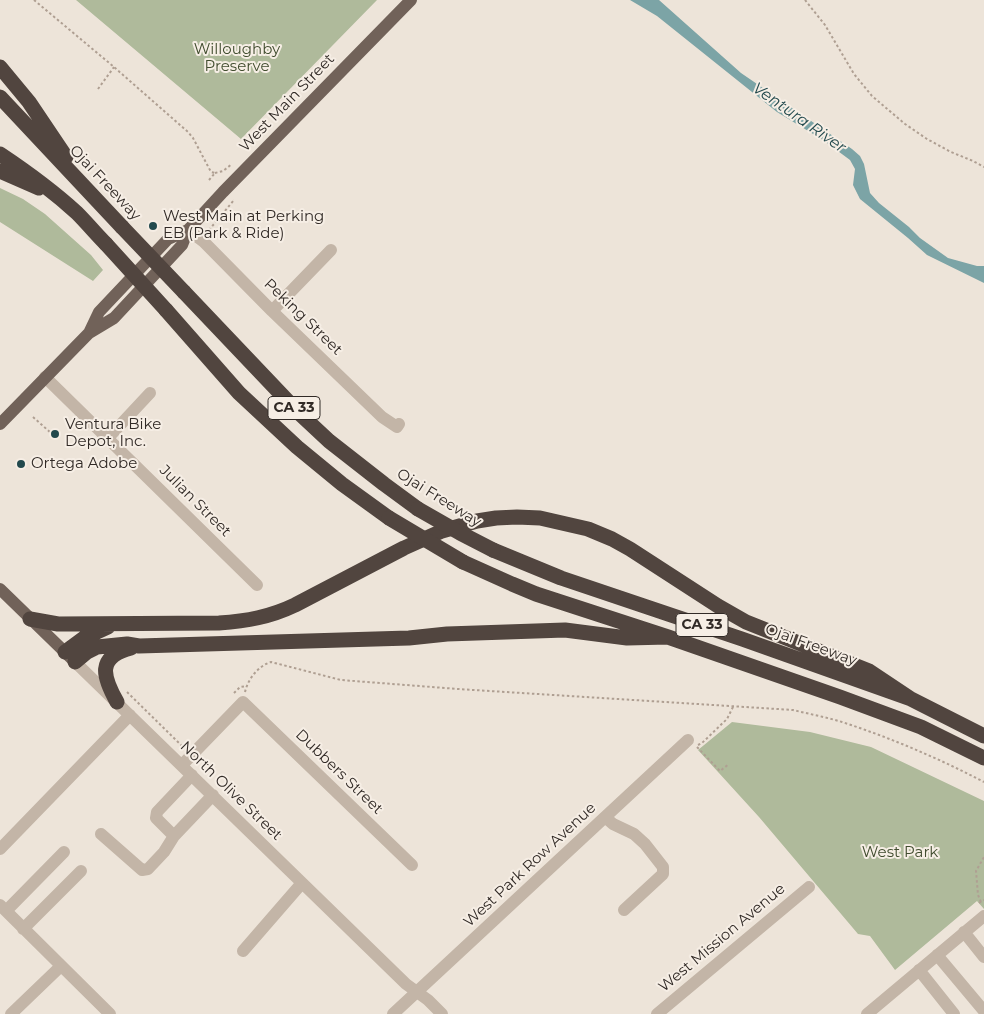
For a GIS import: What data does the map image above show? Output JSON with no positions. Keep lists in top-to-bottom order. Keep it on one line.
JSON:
{"streets":{"highway":["Ojai Freeway","CA 33"],"main road":["West Main Street","North Olive Street"],"street":["Peking Street","Julian Street","Dubbers Street","West Park Row Avenue","West Mission Avenue"]},"crossings":[["West Main Street","Peking Street"],["West Main Street","Julian Street"],["North Olive Street","West Park Row Avenue"]],"water":["Ventura River"],"parks":["Willoughby Preserve","West Park"],"places":["West Main at Perking EB (Park & Ride)","Ventura Bike Depot, Inc.","Ortega Adobe"]}
